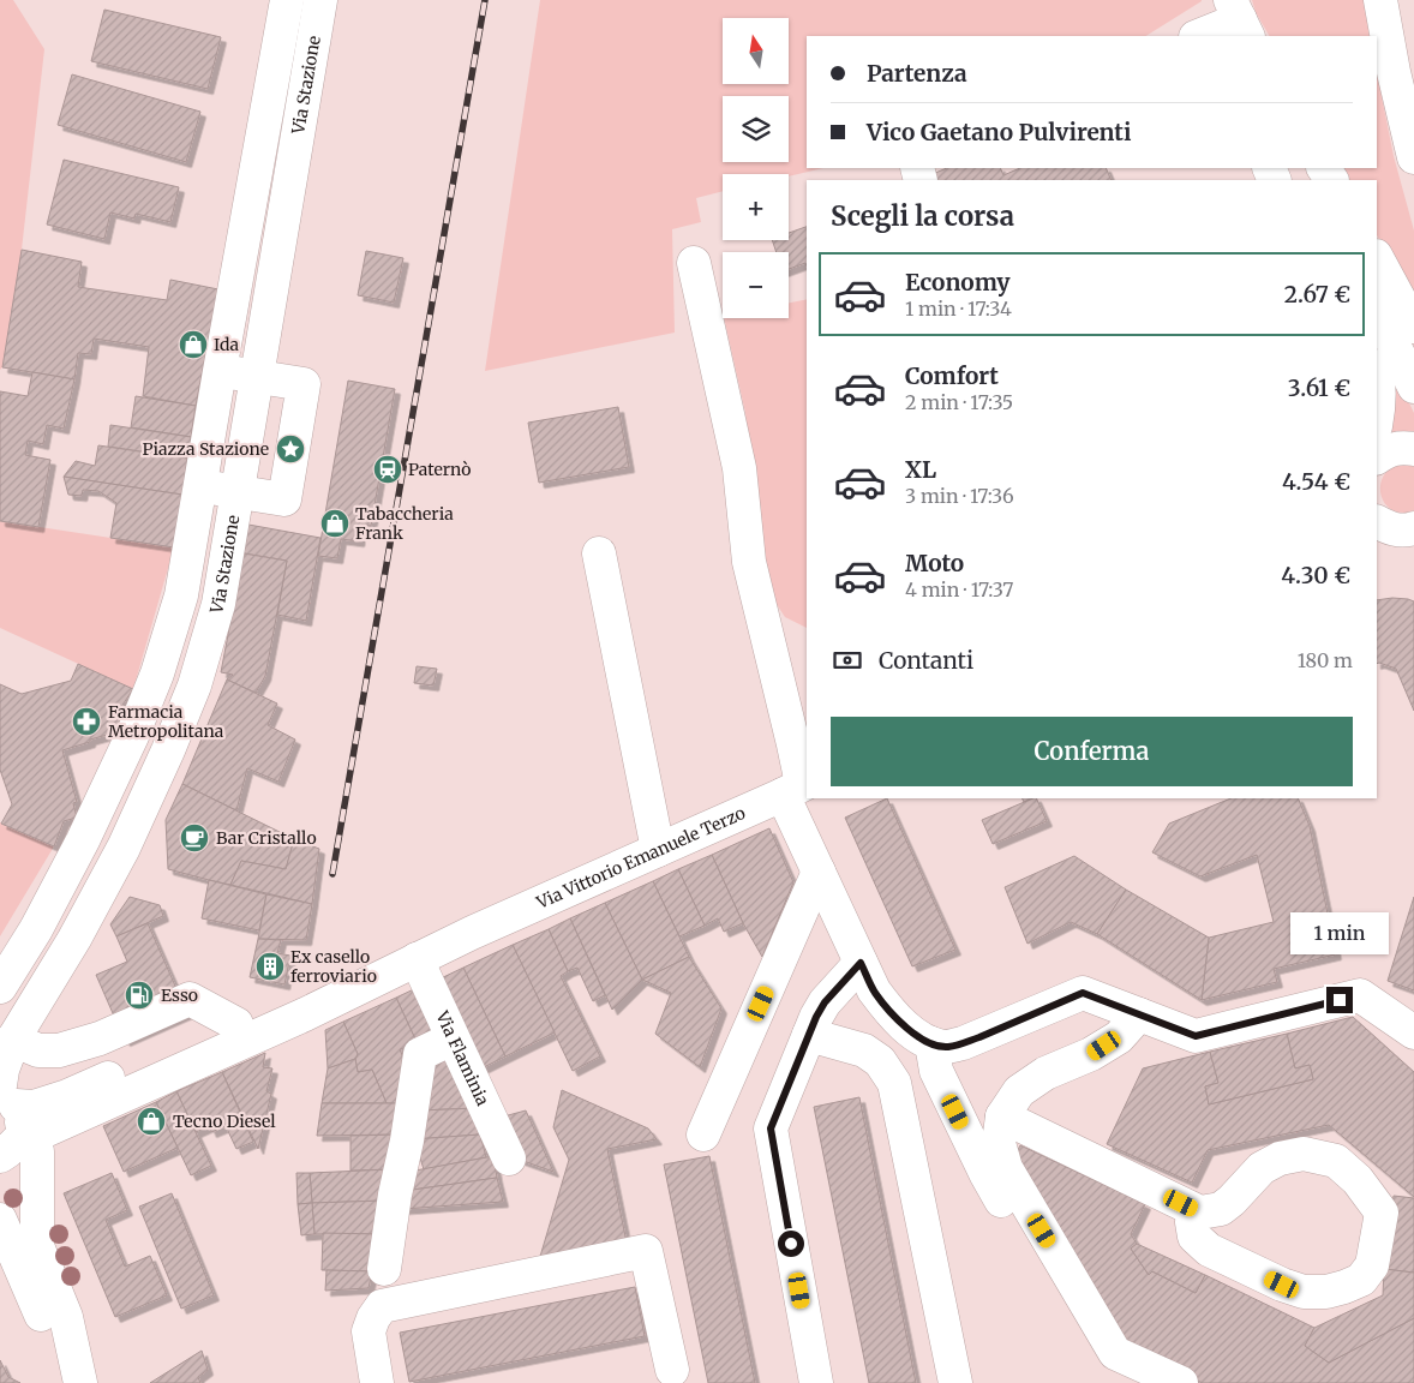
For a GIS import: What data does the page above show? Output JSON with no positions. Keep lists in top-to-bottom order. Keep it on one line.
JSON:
{"streets":{"street":["Via Stazione","Via Vittorio Emanuele Terzo","Via Flaminia"]},"places":{"shop":["Ida","Tabaccheria Frank","Tecno Diesel"],"place":["Piazza Stazione"],"station":["Paternò"],"pharmacy":["Farmacia Metropolitana"],"cafe":["Bar Cristallo"],"building":["Ex casello ferroviario"],"fuel station":["Esso"]},"north":"top","page":{"map_buttons":["+","−"],"banner":["Partenza","Vico Gaetano Pulvirenti"],"heading":"Scegli la corsa","list":[{"name":"Economy","note":"1 min · 17:34","value":"2.67 €"},{"name":"Comfort","note":"2 min · 17:35","value":"3.61 €"},{"name":"XL","note":"3 min · 17:36","value":"4.54 €"},{"name":"Moto","note":"4 min · 17:37","value":"4.30 €"}],"pay":["Contanti","180 m"],"buttons":"Conferma","bubble":"1 min"}}
